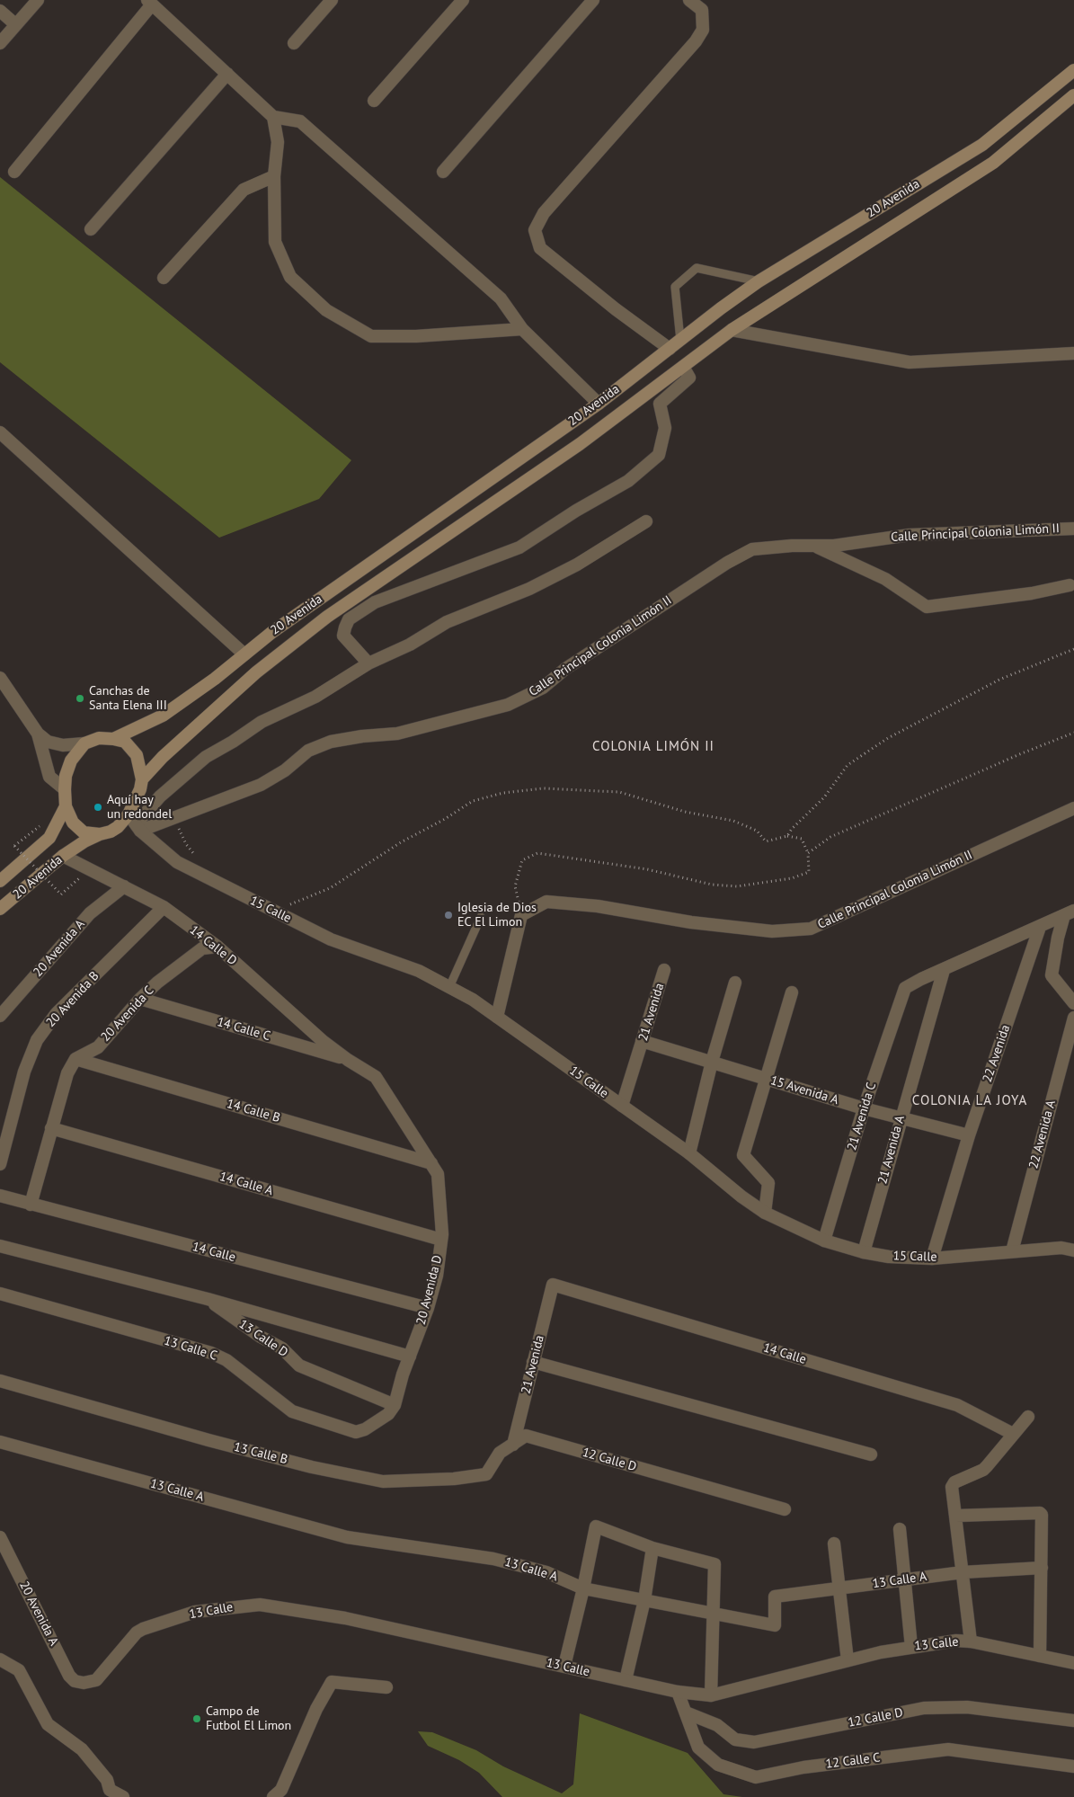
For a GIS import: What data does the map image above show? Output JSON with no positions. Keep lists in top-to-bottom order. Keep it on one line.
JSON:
{"streets":{"main road":["20 Avenida"],"street":["Calle Principal Colonia Limón II","15 Calle","14 Calle D","20 Avenida A","20 Avenida B","21 Avenida","20 Avenida C","14 Calle C","22 Avenida","15 Avenida A","14 Calle B","21 Avenida C","22 Avenida A","21 Avenida A","14 Calle A","14 Calle","20 Avenida D","13 Calle D","13 Calle C","13 Calle B","12 Calle D","13 Calle A","13 Calle","12 Calle C"]},"crossings":[["20 Avenida","Calle Principal Colonia Limón II"],["20 Avenida","15 Calle"],["20 Avenida","14 Calle D"],["Calle Principal Colonia Limón II","15 Calle"],["15 Calle","21 Avenida"],["15 Calle","22 Avenida"],["15 Calle","21 Avenida C"],["15 Calle","22 Avenida A"],["15 Calle","21 Avenida A"],["14 Calle D","20 Avenida A"],["14 Calle D","20 Avenida B"],["14 Calle D","20 Avenida C"],["14 Calle D","14 Calle C"],["14 Calle D","20 Avenida D"],["20 Avenida A","13 Calle"],["21 Avenida","15 Avenida A"],["21 Avenida","14 Calle"],["21 Avenida","13 Calle B"],["21 Avenida","12 Calle D"],["20 Avenida C","14 Calle C"],["20 Avenida C","14 Calle B"],["14 Calle C","20 Avenida D"],["22 Avenida","15 Avenida A"],["15 Avenida A","21 Avenida C"],["15 Avenida A","21 Avenida A"],["14 Calle B","20 Avenida D"],["21 Avenida C","21 Avenida A"],["14 Calle A","20 Avenida D"],["14 Calle","20 Avenida D"],["20 Avenida D","13 Calle D"],["20 Avenida D","13 Calle C"],["13 Calle D","13 Calle C"],["13 Calle B","12 Calle D"],["12 Calle D","12 Calle C"],["13 Calle","12 Calle C"]],"districts":["COLONIA LIMÓN II","COLONIA LA JOYA"],"places":["Canchas de Santa Elena III","Aquí hay un redondel","Iglesia de Dios EC El Limon","Campo de Futbol El Limon"]}
